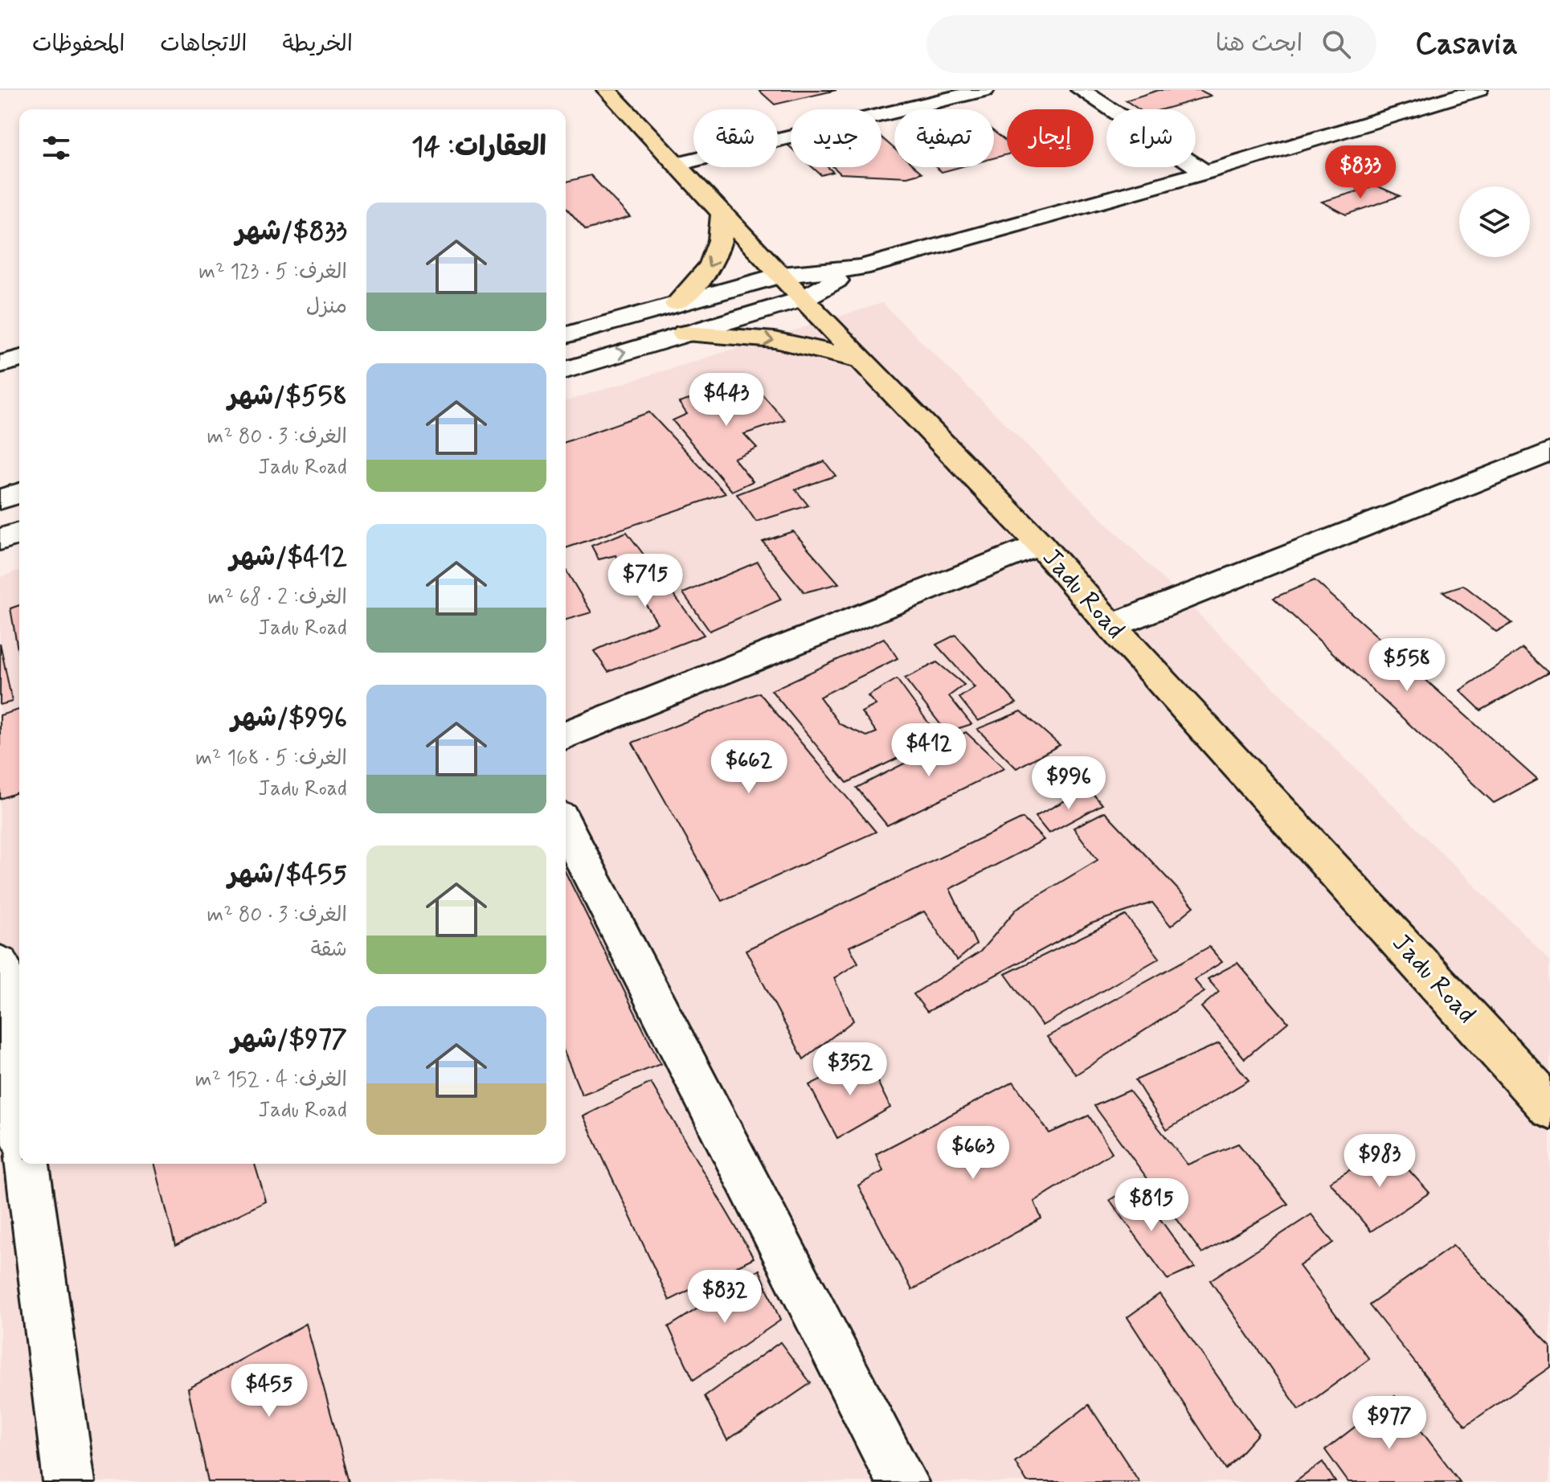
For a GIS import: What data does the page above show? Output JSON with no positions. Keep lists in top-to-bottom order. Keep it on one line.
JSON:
{"streets":{"highway":["Jadu Road"]},"page":{"header":"Casavia","search":"ابحث هنا","nav":["الخريطة","الاتجاهات","المحفوظات"],"chip":["شراء","إيجار","تصفية","جديد","شقة"],"heading":"العقارات: 14","price":["$833","$443","$715","$558","$412","$662","$996","$352","$663","$983","$815","$832","$455","$977"],"list":[{"name":"$833/شهر","note":"الغرف: 5 · 123 m² · منزل"},{"name":"$558/شهر","note":"الغرف: 3 · 80 m² · Jadu Road"},{"name":"$412/شهر","note":"الغرف: 2 · 68 m² · Jadu Road"},{"name":"$996/شهر","note":"الغرف: 5 · 168 m² · Jadu Road"},{"name":"$455/شهر","note":"الغرف: 3 · 80 m² · شقة"},{"name":"$977/شهر","note":"الغرف: 4 · 152 m² · Jadu Road"}]}}
